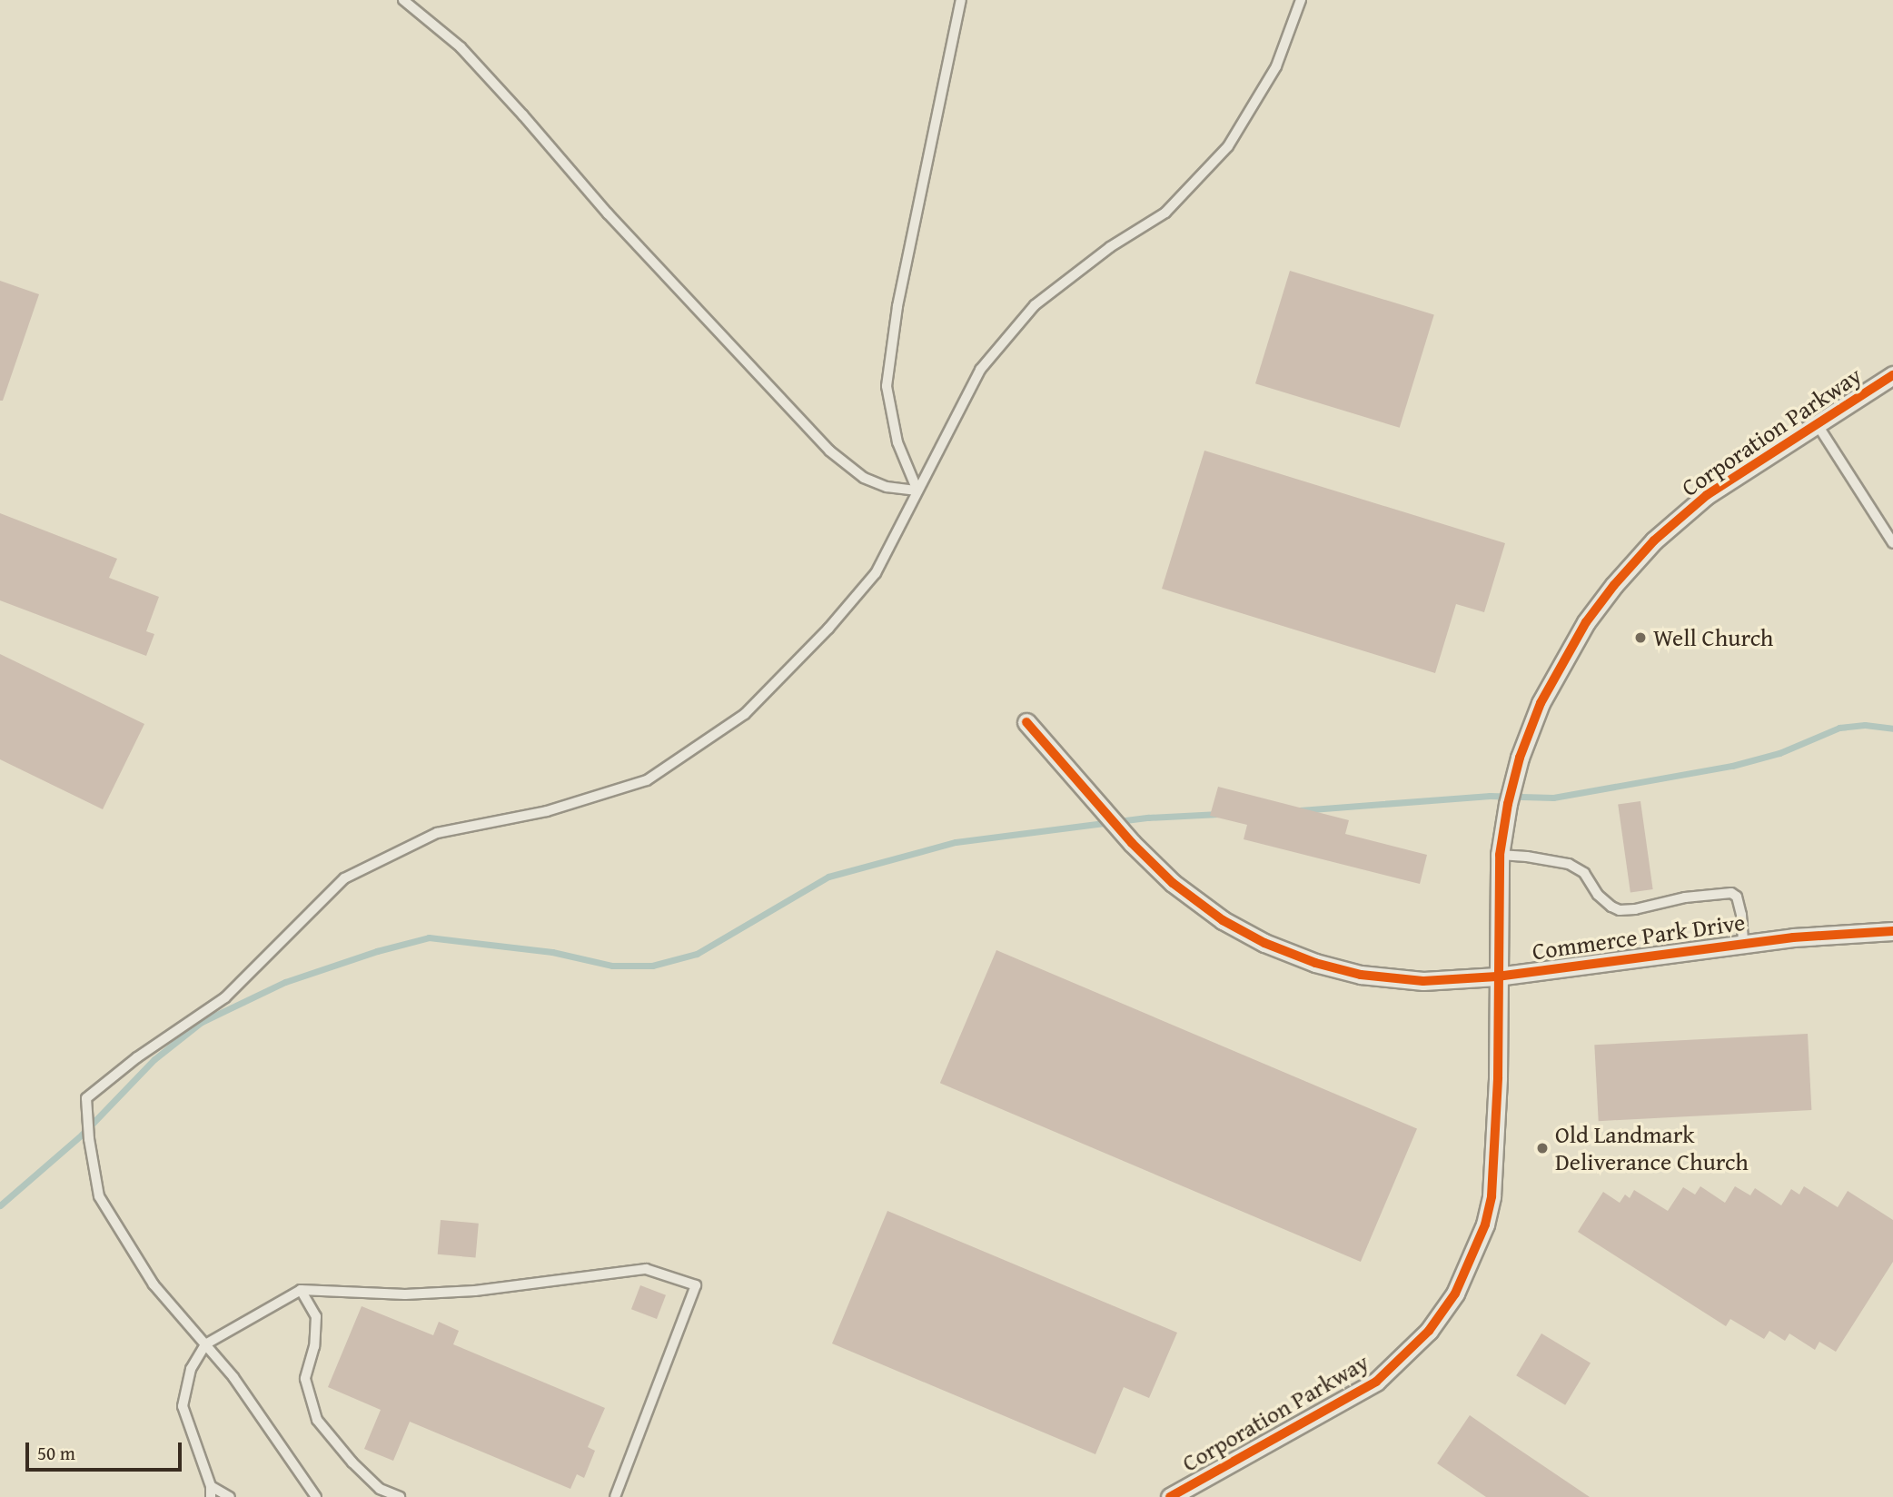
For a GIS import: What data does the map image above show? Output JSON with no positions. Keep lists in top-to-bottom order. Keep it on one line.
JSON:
{"streets":{"street":["Corporation Parkway","Commerce Park Drive"]},"crossings":[["Corporation Parkway","Commerce Park Drive"]],"places":["Well Church","Old Landmark Deliverance Church"],"scale_bar":"50 m"}
